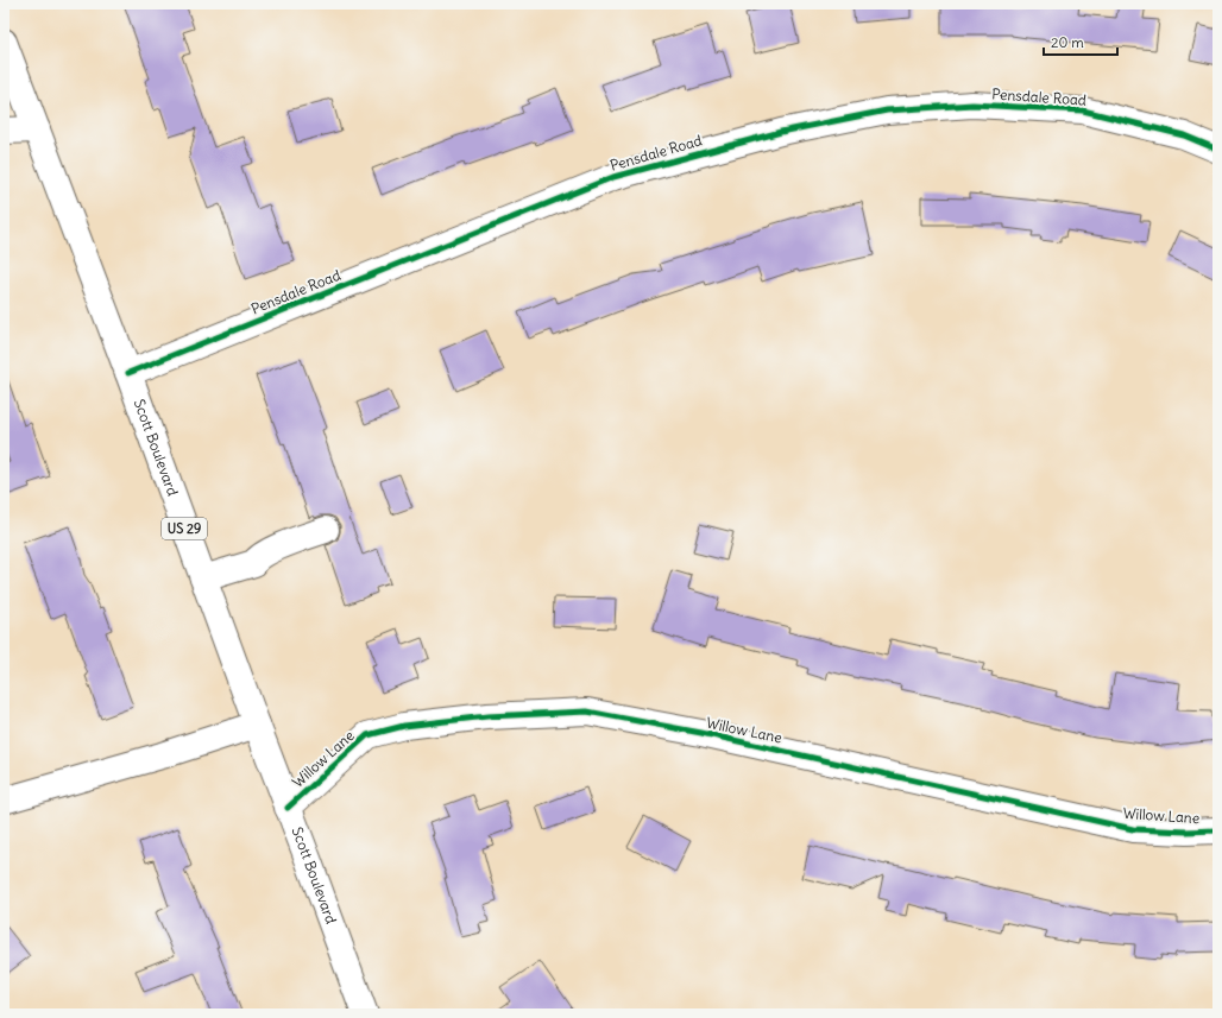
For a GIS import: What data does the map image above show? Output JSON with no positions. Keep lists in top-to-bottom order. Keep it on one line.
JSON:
{"streets":{"main road":["Pensdale Road","Scott Boulevard","US 29","Willow Lane"]},"crossings":[["Pensdale Road","Scott Boulevard"],["Scott Boulevard","Willow Lane"]],"scale_bar":"20 m"}
